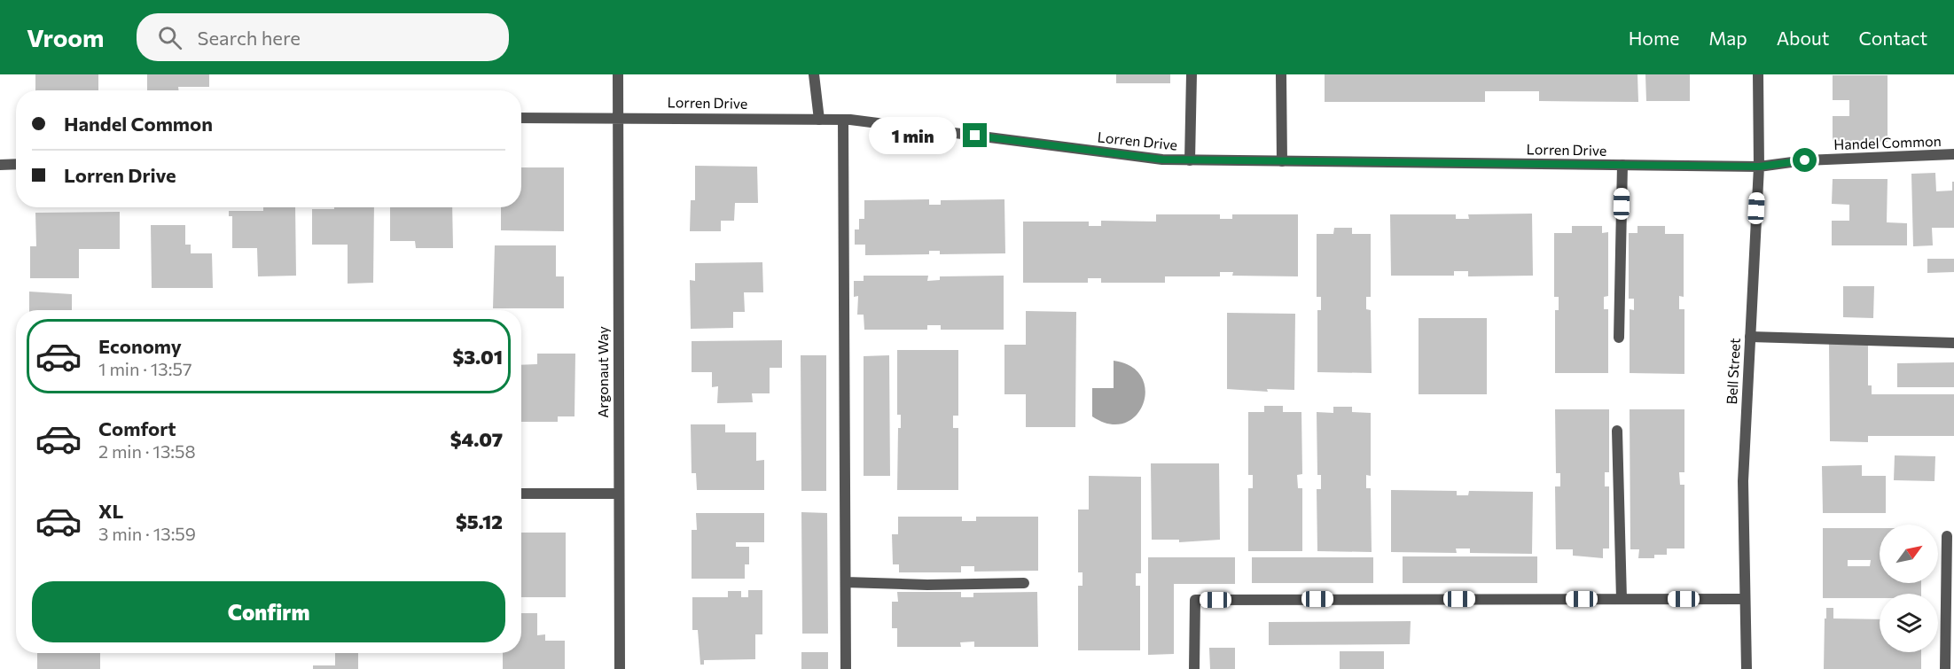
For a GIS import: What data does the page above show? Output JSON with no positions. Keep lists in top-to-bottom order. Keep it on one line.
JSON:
{"streets":{"street":["Lorren Drive","Handel Common","Bell Street","Argonaut Way"]},"crossings":[["Lorren Drive","Handel Common"],["Lorren Drive","Bell Street"],["Lorren Drive","Argonaut Way"],["Handel Common","Bell Street"]],"north":"top right","page":{"header":"Vroom","search":"Search here","nav":["Home","Map","About","Contact"],"banner":["Handel Common","Lorren Drive"],"bubble":"1 min","list":[{"name":"Economy","note":"1 min · 13:57","value":"$3.01"},{"name":"Comfort","note":"2 min · 13:58","value":"$4.07"},{"name":"XL","note":"3 min · 13:59","value":"$5.12"}],"buttons":"Confirm"}}
